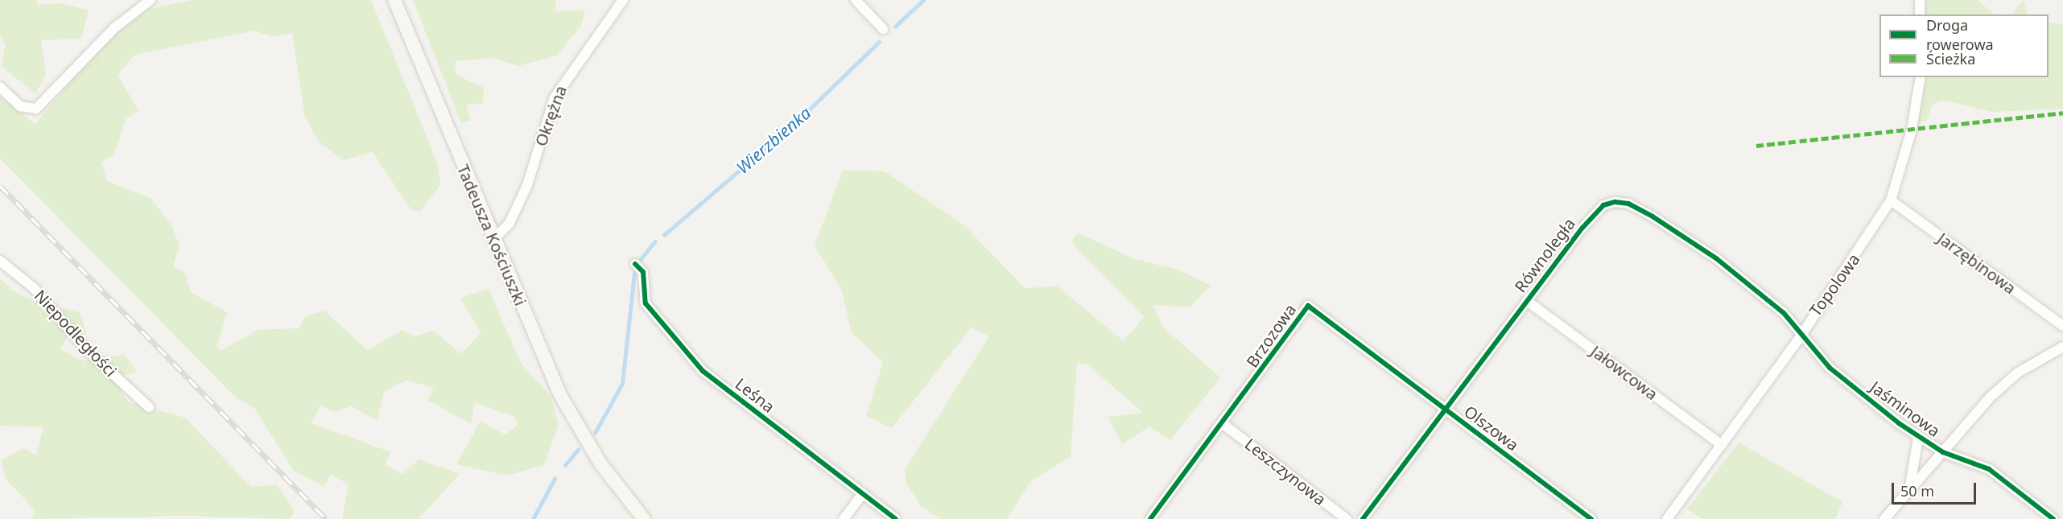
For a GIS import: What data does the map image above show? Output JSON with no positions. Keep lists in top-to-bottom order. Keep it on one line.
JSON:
{"streets":{"main road":["Tadeusza Kościuszki"],"street":["Okrężna","Równoległa","Jarzębinowa","Topolowa","Niepodległości","Brzozowa","Jałowcowa","Leśna","Jaśminowa","Olszowa","Leszczynowa"]},"crossings":[["Okrężna","Tadeusza Kościuszki"],["Równoległa","Topolowa"],["Równoległa","Jałowcowa"],["Równoległa","Jaśminowa"],["Równoległa","Olszowa"],["Jarzębinowa","Topolowa"],["Topolowa","Jałowcowa"],["Topolowa","Jaśminowa"],["Brzozowa","Olszowa"],["Brzozowa","Leszczynowa"]],"water":["Wierzbienka"],"legend":["Droga rowerowa","Ścieżka"],"scale_bar":"50 m"}
